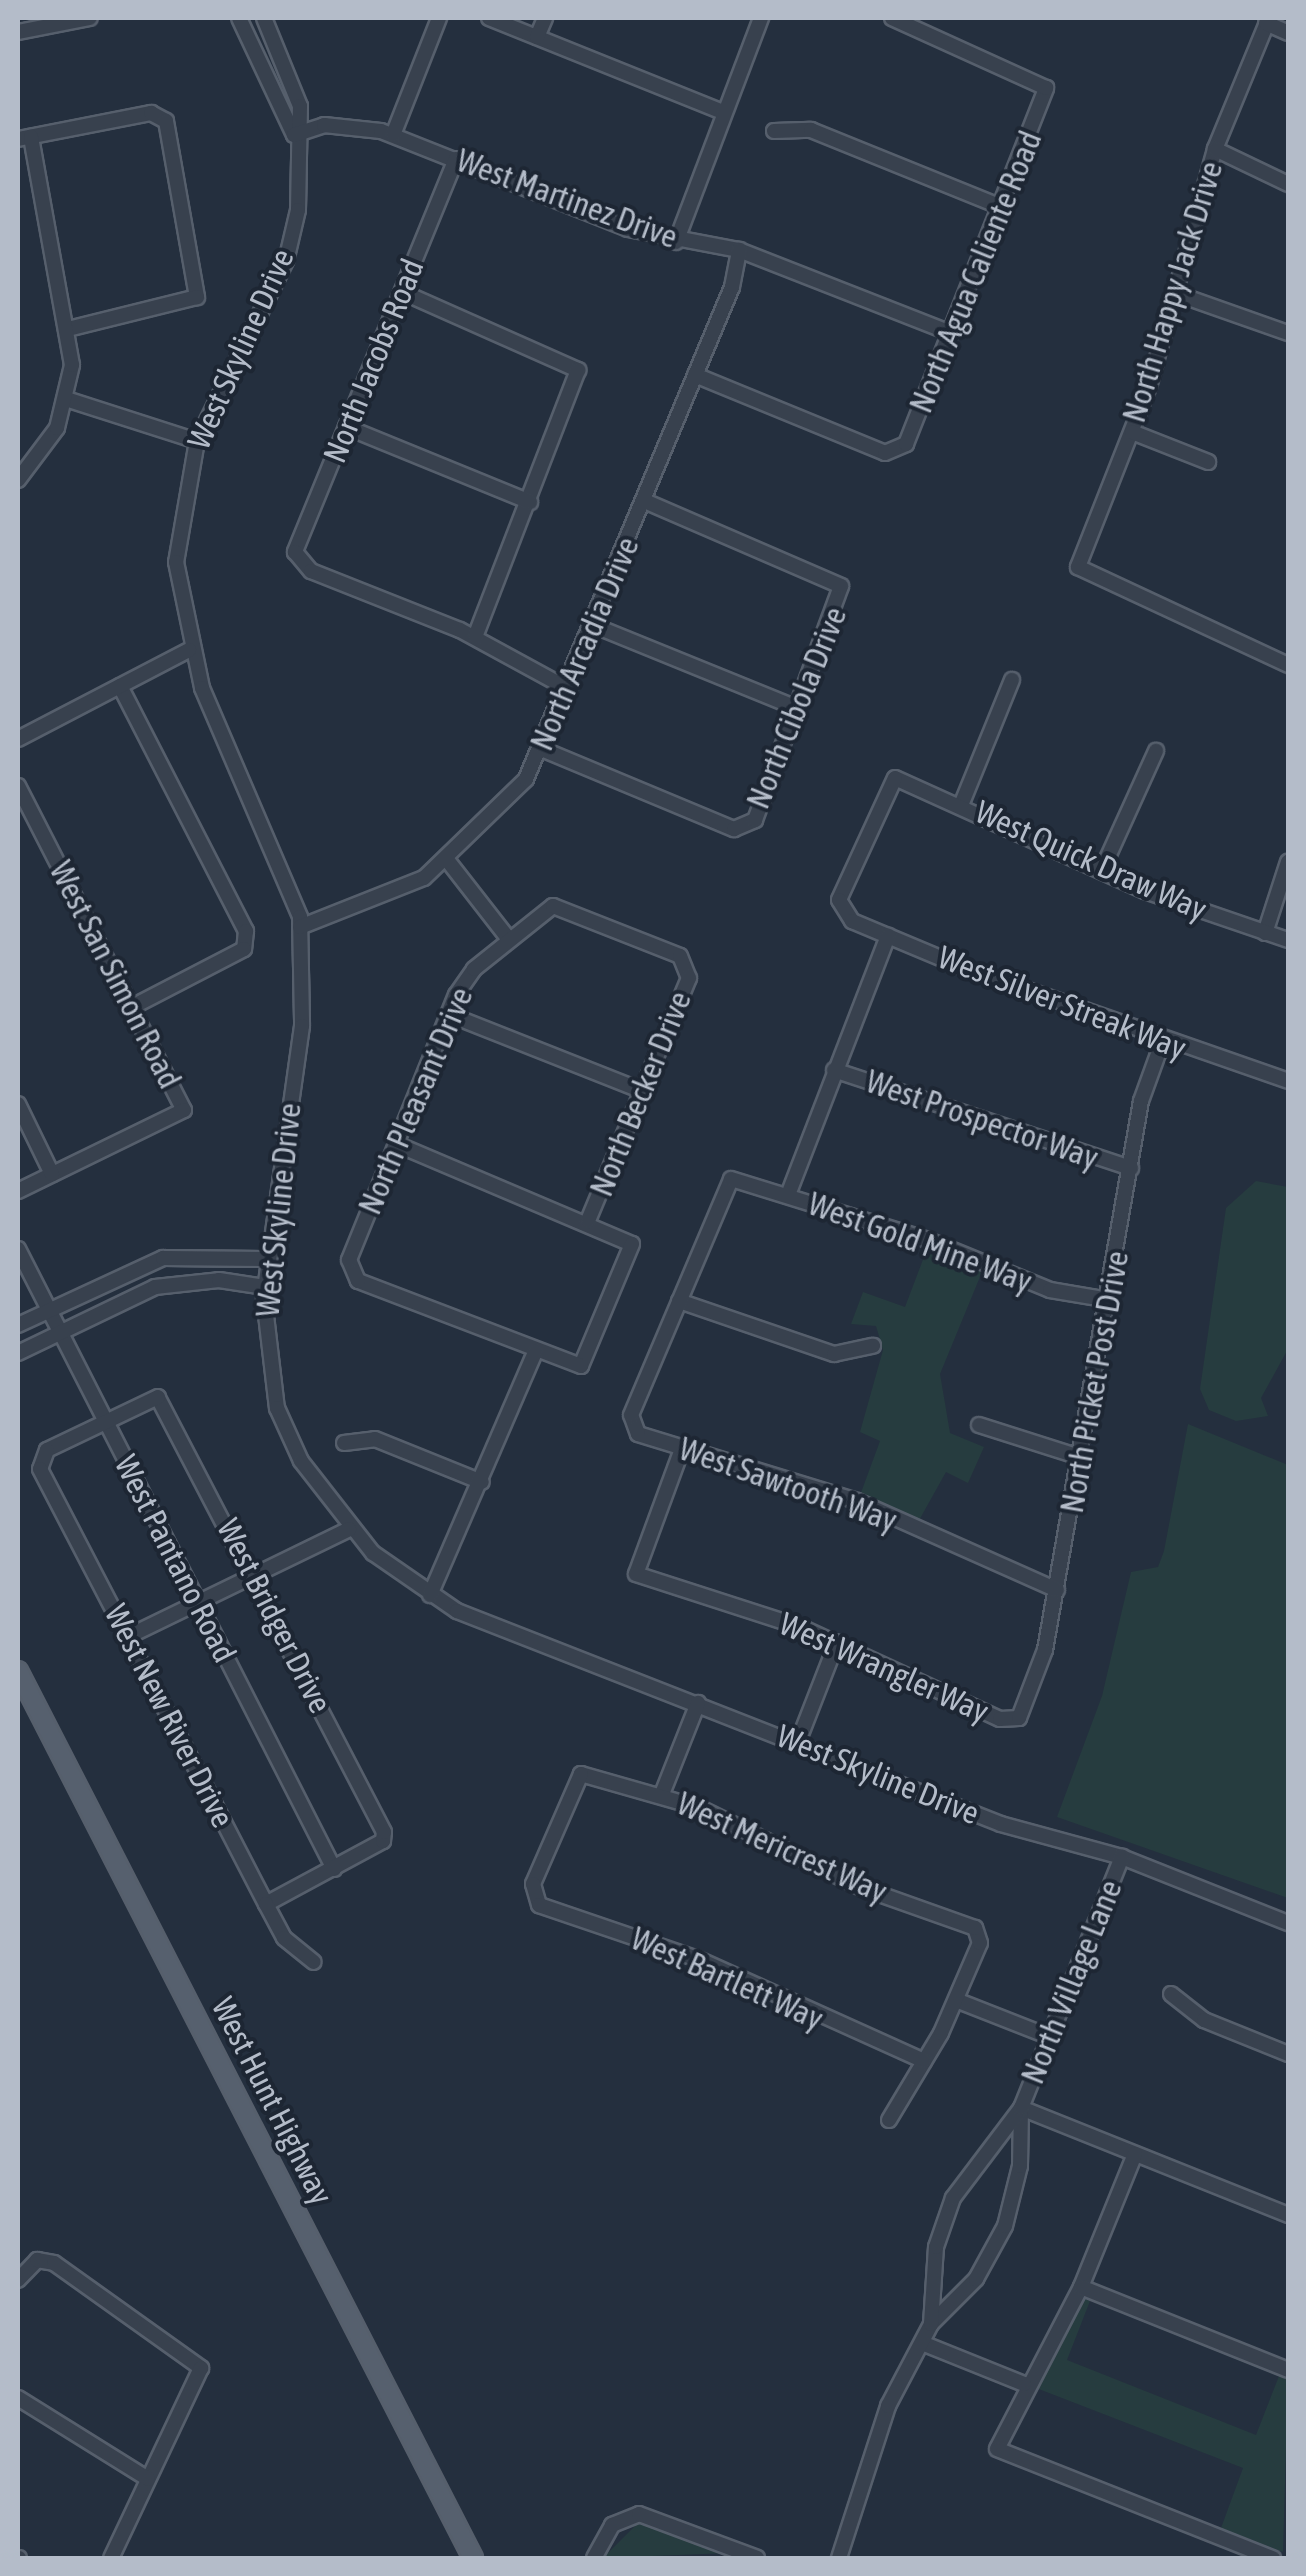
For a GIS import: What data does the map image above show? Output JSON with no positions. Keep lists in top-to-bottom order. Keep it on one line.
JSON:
{"streets":{"main road":["West Hunt Highway"],"street":["West Martinez Drive","North Agua Caliente Road","North Happy Jack Drive","West Skyline Drive","North Jacobs Road","North Arcadia Drive","North Cibola Drive","West Quick Draw Way","West San Simon Road","West Silver Streak Way","North Becker Drive","North Pleasant Drive","West Prospector Way","West Gold Mine Way","North Picket Post Drive","West Sawtooth Way","West Pantano Road","West Bridger Drive","West Wrangler Way","West New River Drive","West Mericrest Way","West Bartlett Way","North Village Lane"]},"crossings":[["West Martinez Drive","North Agua Caliente Road"],["West Martinez Drive","West Skyline Drive"],["West Martinez Drive","North Jacobs Road"],["West Martinez Drive","North Arcadia Drive"],["North Agua Caliente Road","North Arcadia Drive"],["West Skyline Drive","North Arcadia Drive"],["West Skyline Drive","North Village Lane"],["North Arcadia Drive","North Cibola Drive"],["West Quick Draw Way","West Silver Streak Way"],["West Silver Streak Way","North Picket Post Drive"],["North Becker Drive","North Pleasant Drive"],["West Prospector Way","North Picket Post Drive"],["West Gold Mine Way","North Picket Post Drive"],["West Gold Mine Way","West Sawtooth Way"],["North Picket Post Drive","West Sawtooth Way"],["North Picket Post Drive","West Wrangler Way"],["West Sawtooth Way","West Wrangler Way"],["West Pantano Road","West Bridger Drive"],["West Pantano Road","West New River Drive"],["West Bridger Drive","West New River Drive"],["West Mericrest Way","West Bartlett Way"]]}
